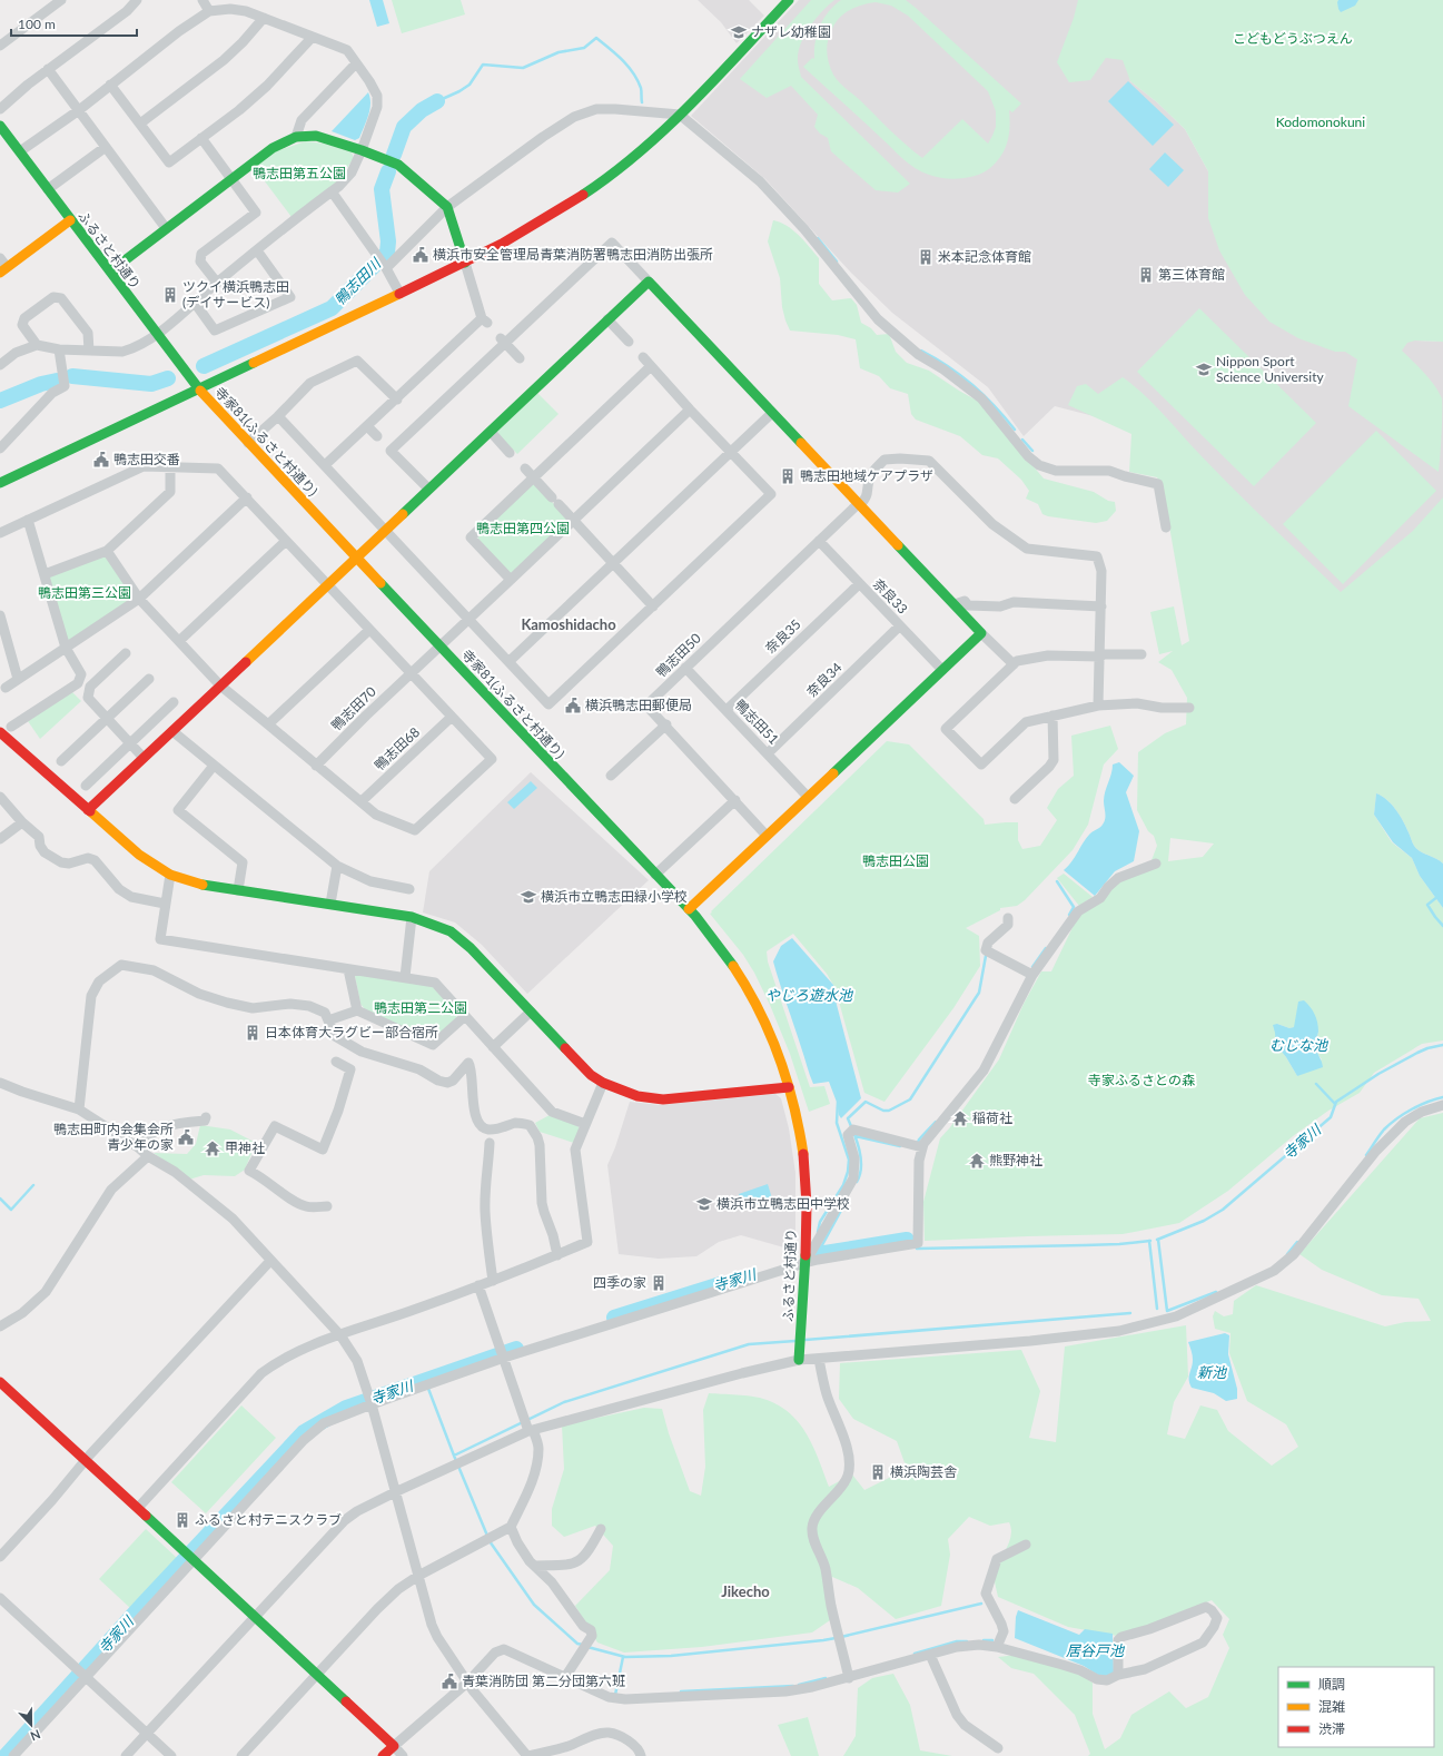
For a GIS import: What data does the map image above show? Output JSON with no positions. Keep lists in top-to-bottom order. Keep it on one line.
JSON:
{"streets":{"street":["ふるさと村通り","寺家81(ふるさと村通り)","奈良33","奈良35","鴨志田50","奈良34","鴨志田70","鴨志田51","鴨志田68"]},"crossings":[["ふるさと村通り","寺家81(ふるさと村通り)"],["寺家81(ふるさと村通り)","鴨志田70"],["奈良33","奈良35"],["奈良33","鴨志田50"],["奈良33","奈良34"],["奈良35","鴨志田51"],["鴨志田50","鴨志田51"],["奈良34","鴨志田51"]],"districts":["Kamoshidacho","Jikecho"],"water":["鴨志田川","やじろ遊水池","むじな池","寺家川","新池","居谷戸池"],"parks":["こどもどうぶつえん","Kodomonokuni","鴨志田第五公園","鴨志田第四公園","鴨志田第三公園","鴨志田公園","鴨志田第二公園","寺家ふるさとの森"],"places":{"school or university":["ナザレ幼稚園","Nippon Sport Science University","横浜市立鴨志田緑小学校","横浜市立鴨志田中学校"],"public building":["横浜市安全管理局青葉消防署鴨志田消防出張所","鴨志田交番","横浜鴨志田郵便局","鴨志田町内会集会所 青少年の家","青葉消防団 第二分団第六班"],"building":["米本記念体育館","第三体育館","ツクイ横浜鴨志田 (デイサービス)","鴨志田地域ケアプラザ","日本体育大ラグビー部合宿所","四季の家","横浜陶芸舎","ふるさと村テニスクラブ"],"temple":["稲荷社","甲神社","熊野神社"]},"legend":["順調","混雑","渋滞"],"scale_bar":"100 m","north":"bottom"}
